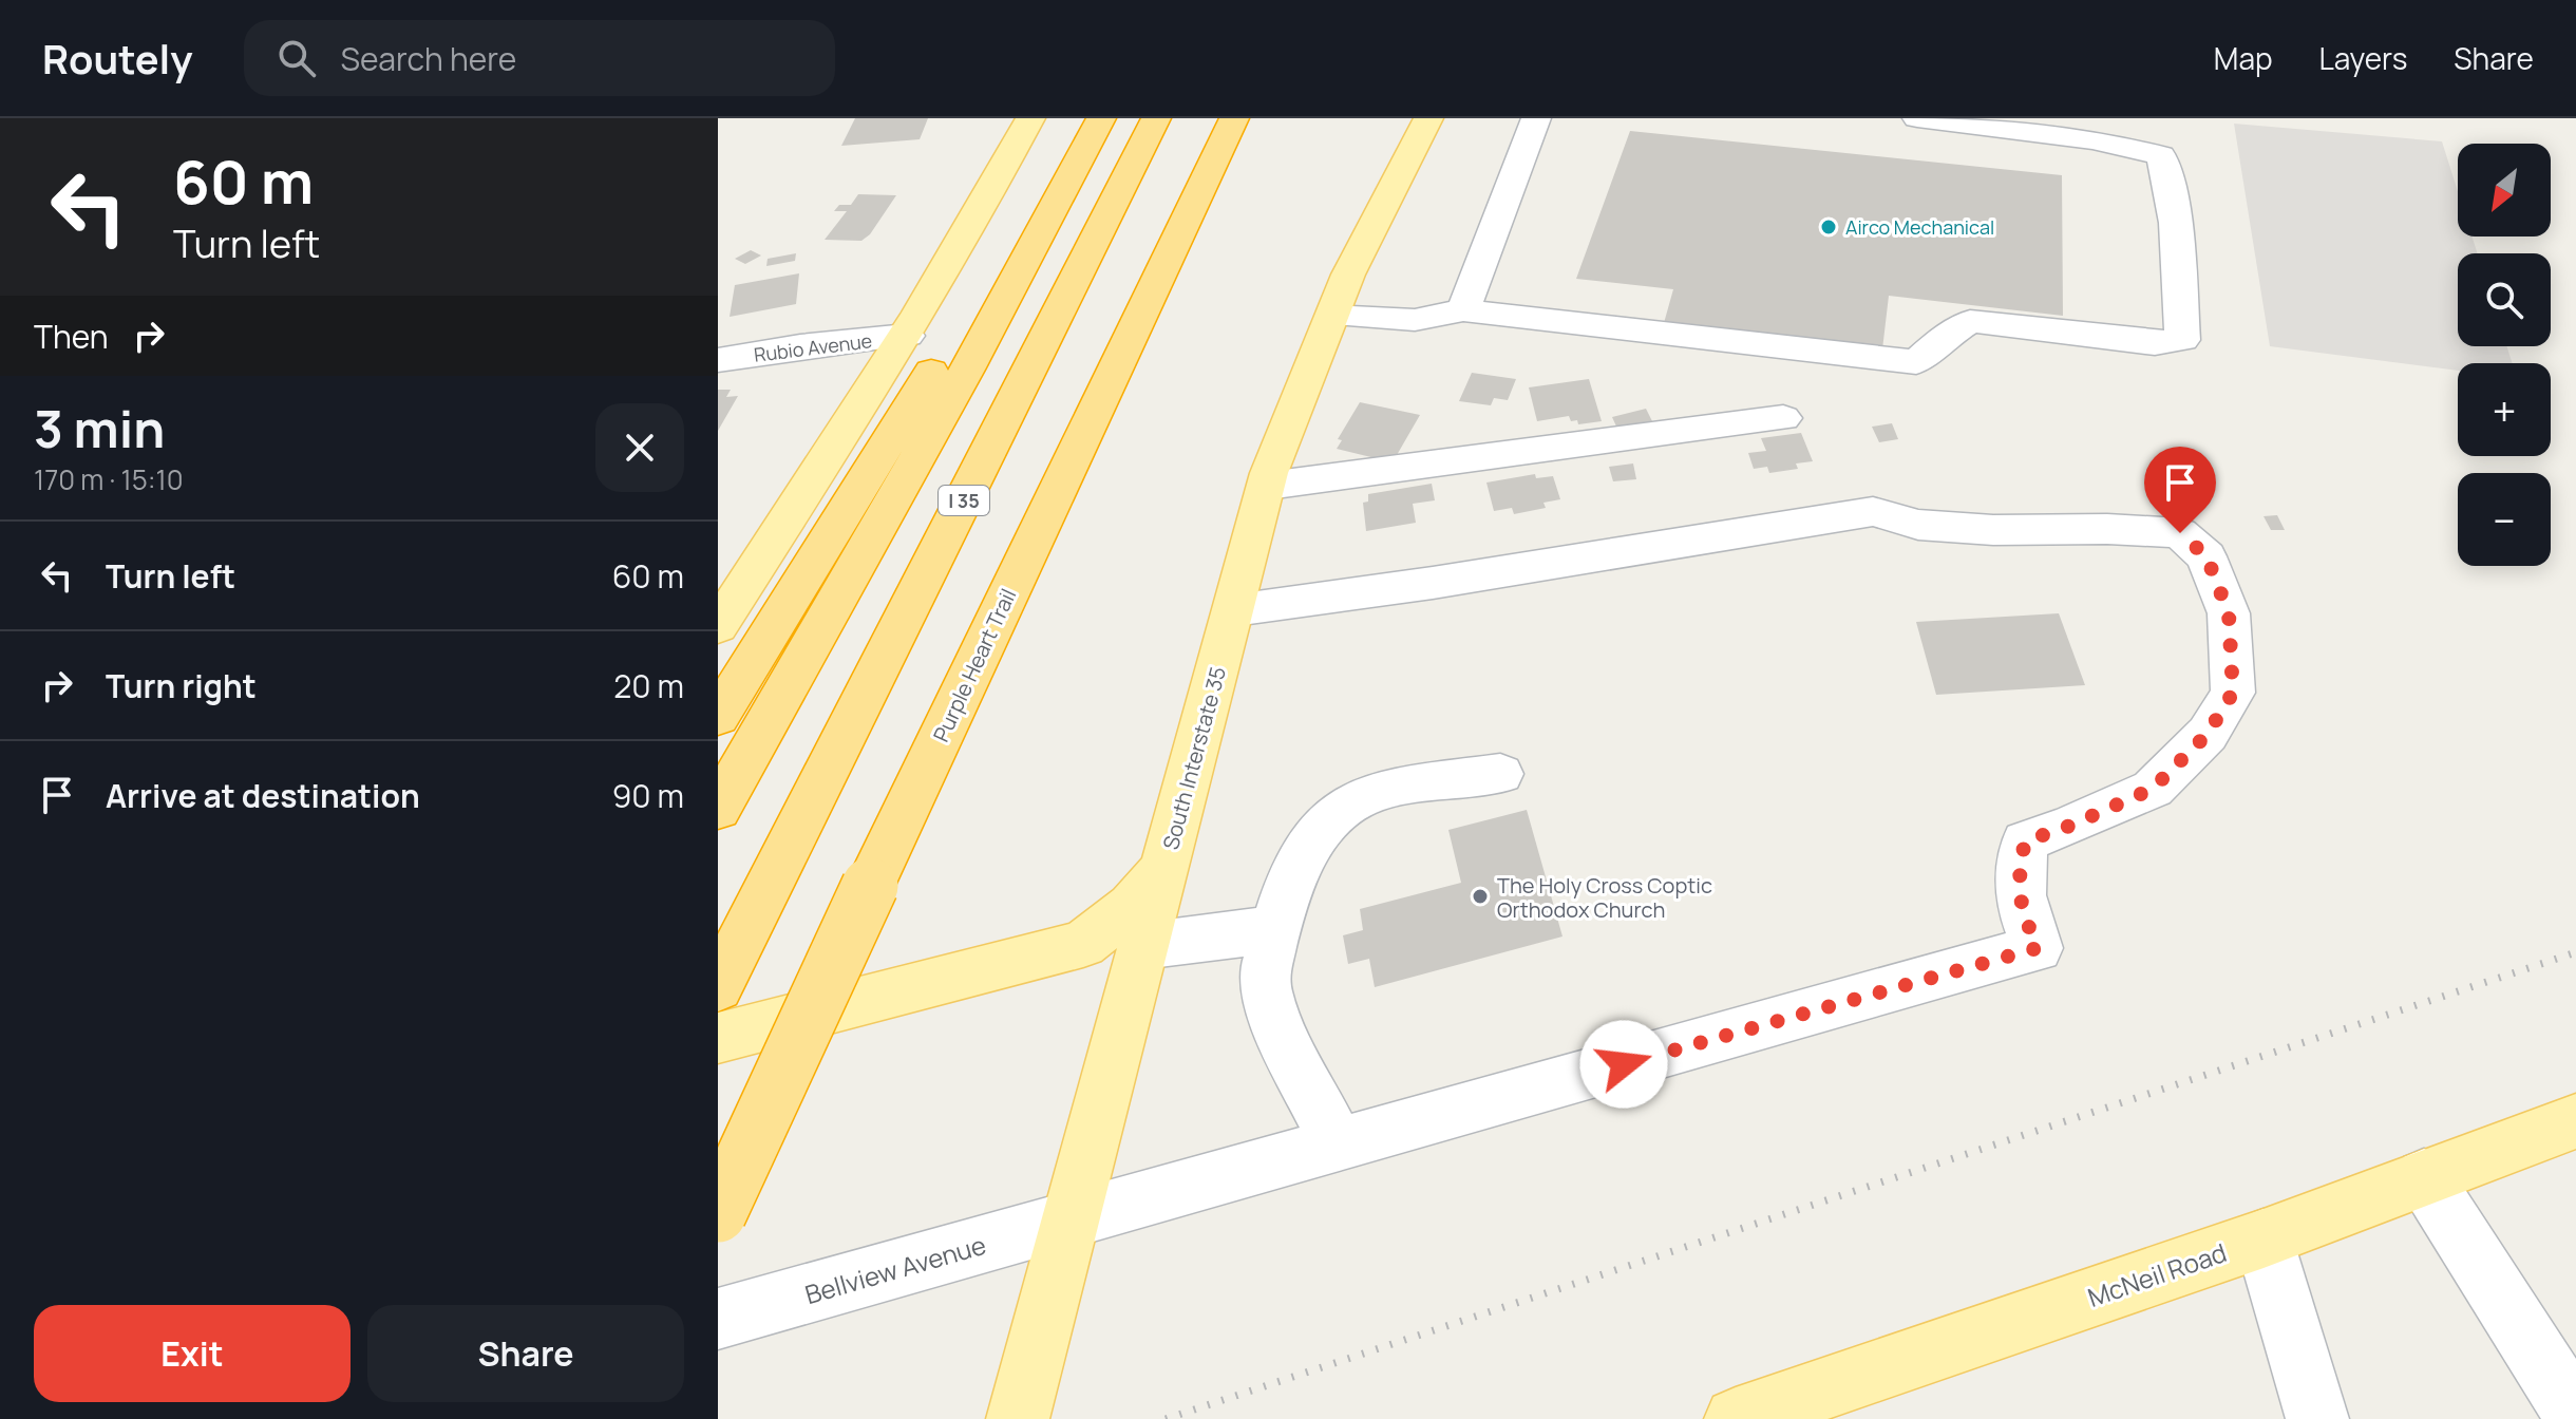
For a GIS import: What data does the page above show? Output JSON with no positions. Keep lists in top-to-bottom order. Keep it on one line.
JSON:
{"streets":{"highway":["I 35","Purple Heart Trail"],"main road":["South Interstate 35","McNeil Road"],"street":["Rubio Avenue","Bellview Avenue"]},"crossings":[["South Interstate 35","Bellview Avenue"]],"places":["Airco Mechanical","The Holy Cross Coptic Orthodox Church"],"north":"bottom left","page":{"header":"Routely","search":"Search here","nav":["Map","Layers","Share"],"turn":["60 m","Turn left"],"map_buttons":["+","−"],"then":"Then","heading":["3 min","170 m · 15:10"],"list":[{"name":"Turn left","value":"60 m"},{"name":"Turn right","value":"20 m"},{"name":"Arrive at destination","value":"90 m"}],"buttons":["Exit","Share"]}}
